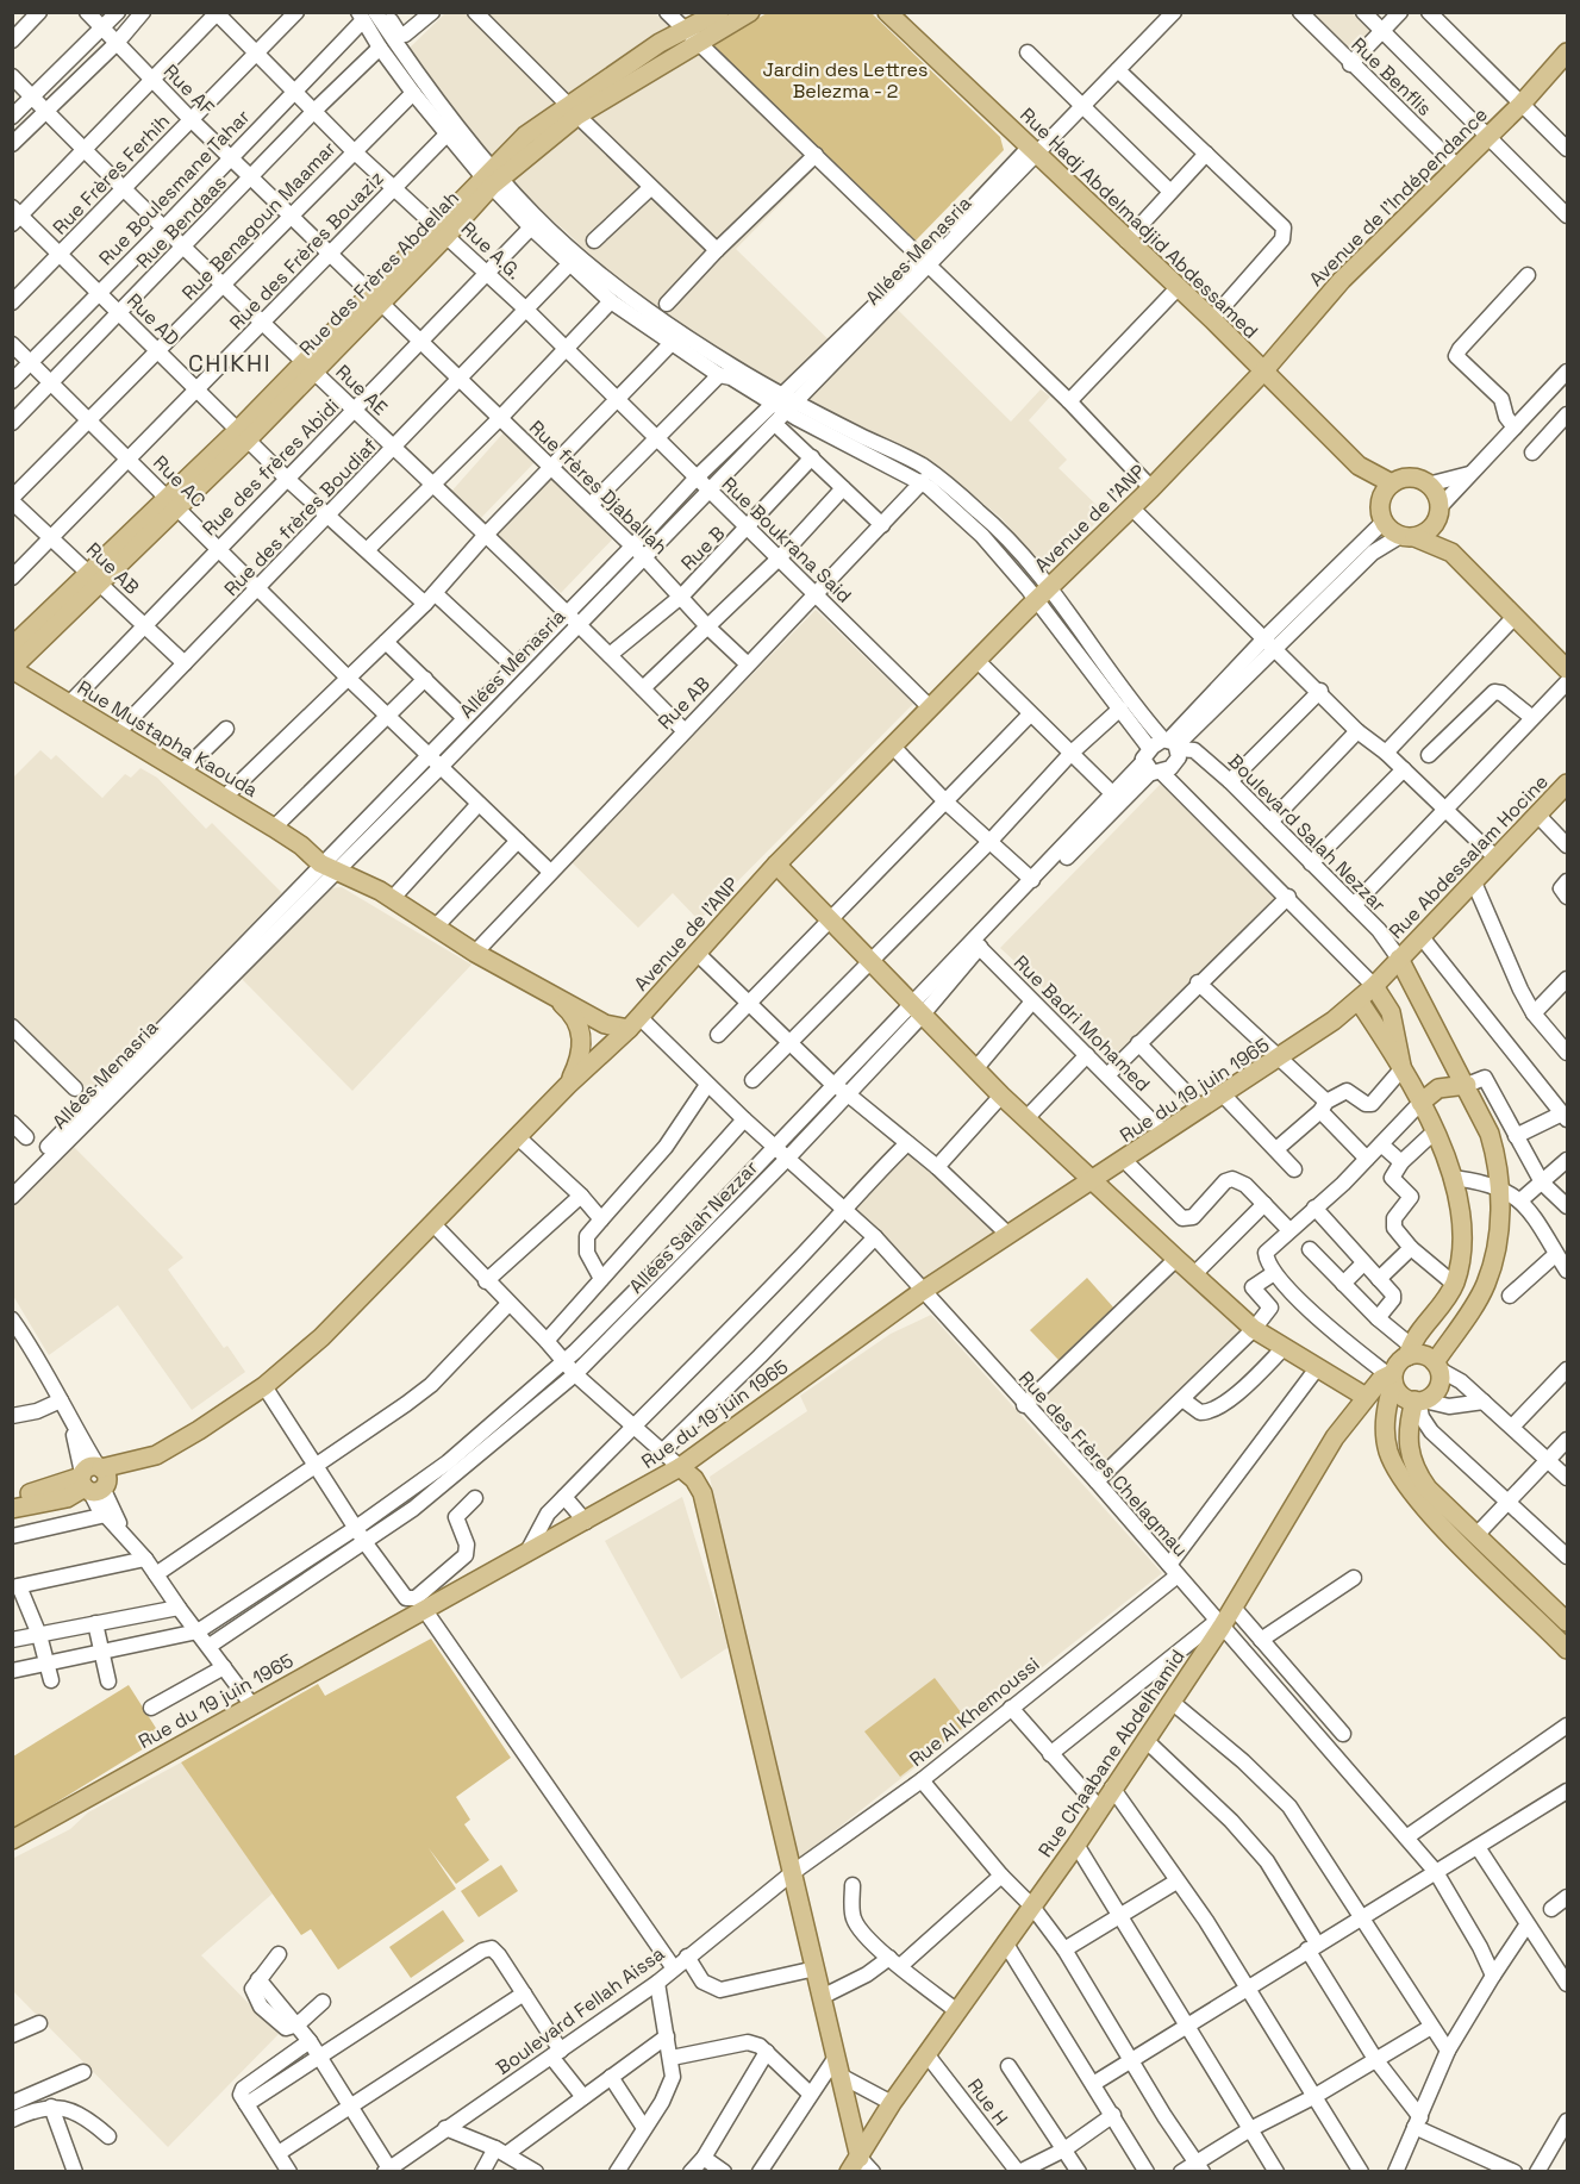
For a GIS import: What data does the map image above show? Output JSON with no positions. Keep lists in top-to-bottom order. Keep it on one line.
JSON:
{"streets":{"main road":["Avenue de l'Indépendance","Rue Hadj Abdelmadjid Abdessamed","Rue des Frères Abdellah","Avenue de l'ANP","Rue Mustapha Kaouda","Rue Abdessalam Hocine","Rue du 19 juin 1965","Rue Chaabane Abdelhamid"],"street":["Rue Benflis","Rue AF","Rue Frères Ferhih","Rue Boulesmane Tahar","Rue Benagoun Maamar","Rue Bendaas","Rue des Frères Bouaziz","Rue A.G.","Allées Menasria","Rue AD","Rue AE","Rue des frères Abidi","Rue AC","Rue frères Djaballah","Rue des frères Boudiaf","Rue Boukrana Said","Rue B","Rue AB","Boulevard Salah Nezzar","Rue Badri Mohamed","Allées Salah Nezzar","Rue des Frères Chelagmau","Rue Al Khemoussi","Boulevard Fellah Aissa","Rue H"]},"crossings":[["Rue Benflis","Avenue de l'Indépendance"],["Rue AF","Rue Frères Ferhih"],["Rue AF","Rue Boulesmane Tahar"],["Rue AF","Rue Benagoun Maamar"],["Rue AF","Rue Bendaas"],["Rue AF","Rue des Frères Bouaziz"],["Rue AF","Rue des Frères Abdellah"],["Rue AF","Rue des frères Abidi"],["Rue AF","Rue frères Djaballah"],["Rue Frères Ferhih","Rue A.G."],["Rue Frères Ferhih","Rue AD"],["Rue Frères Ferhih","Rue AE"],["Rue Boulesmane Tahar","Rue A.G."],["Rue Boulesmane Tahar","Rue AD"],["Rue Boulesmane Tahar","Rue AE"],["Rue Boulesmane Tahar","Rue AC"],["Avenue de l'Indépendance","Rue Hadj Abdelmadjid Abdessamed"],["Avenue de l'Indépendance","Avenue de l'ANP"],["Rue Benagoun Maamar","Rue A.G."],["Rue Benagoun Maamar","Rue AD"],["Rue Benagoun Maamar","Rue AE"],["Rue Benagoun Maamar","Rue AC"],["Rue Benagoun Maamar","Rue AB"],["Rue Bendaas","Rue A.G."],["Rue Bendaas","Rue AD"],["Rue Bendaas","Rue AE"],["Rue Bendaas","Rue AC"],["Rue Hadj Abdelmadjid Abdessamed","Allées Menasria"],["Rue Hadj Abdelmadjid Abdessamed","Avenue de l'ANP"],["Rue des Frères Bouaziz","Rue A.G."],["Rue des Frères Bouaziz","Rue AD"],["Rue des Frères Bouaziz","Rue AE"],["Rue des Frères Bouaziz","Rue AC"],["Rue des Frères Bouaziz","Rue AB"],["Rue A.G.","Rue des Frères Abdellah"],["Rue A.G.","Rue des frères Abidi"],["Rue A.G.","Rue des frères Boudiaf"],["Rue A.G.","Rue Boukrana Said"],["Allées Menasria","Rue AE"],["Allées Menasria","Rue AC"],["Allées Menasria","Rue frères Djaballah"],["Allées Menasria","Rue Boukrana Said"],["Allées Menasria","Rue Mustapha Kaouda"],["Rue des Frères Abdellah","Rue AD"],["Rue des Frères Abdellah","Rue AE"],["Rue des Frères Abdellah","Rue AC"],["Rue des Frères Abdellah","Rue AB"],["Rue des Frères Abdellah","Rue Mustapha Kaouda"],["Rue AD","Rue des frères Abidi"],["Rue AD","Rue des frères Boudiaf"],["Rue AE","Rue des frères Abidi"],["Rue AE","Rue des frères Boudiaf"],["Rue AE","Rue B"],["Rue AE","Rue AB"],["Rue des frères Abidi","Rue AC"],["Rue des frères Abidi","Rue frères Djaballah"],["Rue des frères Abidi","Rue AB"],["Rue des frères Abidi","Rue Mustapha Kaouda"],["Rue AC","Rue des frères Boudiaf"],["Rue AC","Rue AB"],["Rue frères Djaballah","Rue des frères Boudiaf"],["Rue frères Djaballah","Rue B"],["Rue frères Djaballah","Rue AB"],["Rue des frères Boudiaf","Rue AB"],["Rue des frères Boudiaf","Rue Mustapha Kaouda"],["Avenue de l'ANP","Rue Boukrana Said"],["Avenue de l'ANP","Rue Mustapha Kaouda"],["Avenue de l'ANP","Rue des Frères Chelagmau"],["Rue Boukrana Said","Rue B"],["Rue Boukrana Said","Rue AB"],["Rue AB","Rue Mustapha Kaouda"],["Rue Mustapha Kaouda","Rue des Frères Chelagmau"],["Boulevard Salah Nezzar","Rue Abdessalam Hocine"],["Boulevard Salah Nezzar","Rue du 19 juin 1965"],["Rue Abdessalam Hocine","Rue du 19 juin 1965"],["Rue Badri Mohamed","Rue du 19 juin 1965"],["Rue Badri Mohamed","Allées Salah Nezzar"],["Rue du 19 juin 1965","Rue des Frères Chelagmau"],["Allées Salah Nezzar","Rue des Frères Chelagmau"],["Rue des Frères Chelagmau","Rue Al Khemoussi"],["Rue des Frères Chelagmau","Rue Chaabane Abdelhamid"],["Rue Al Khemoussi","Boulevard Fellah Aissa"],["Rue Chaabane Abdelhamid","Rue H"]],"districts":["CHIKHI"],"parks":["Jardin des Lettres Belezma - 2"]}
